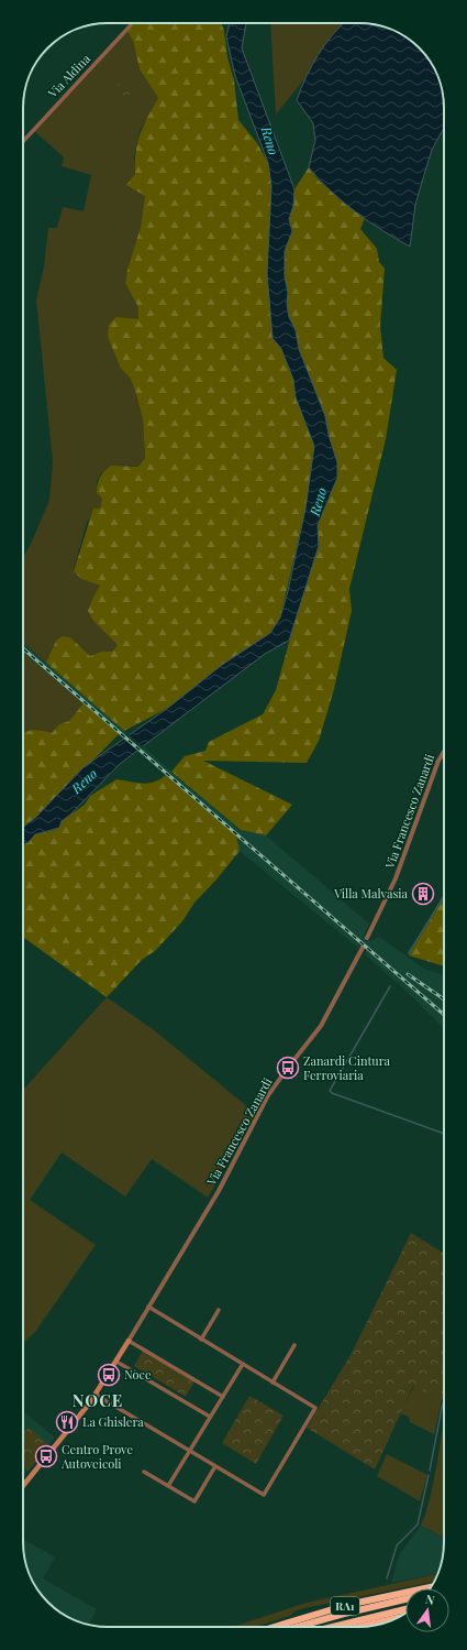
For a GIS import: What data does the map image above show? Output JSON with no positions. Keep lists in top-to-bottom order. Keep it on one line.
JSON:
{"streets":{"highway":["RA1"],"main road":["Via Francesco Zanardi"],"street":["Via Aldina"]},"districts":["NOCE"],"water":["Reno"],"places":{"building":["Villa Malvasia"],"bus stop":["Zanardi Cintura Ferroviaria","Noce","Centro Prove Autoveicoli"],"restaurant":["La Ghislera"]},"north":"top"}
